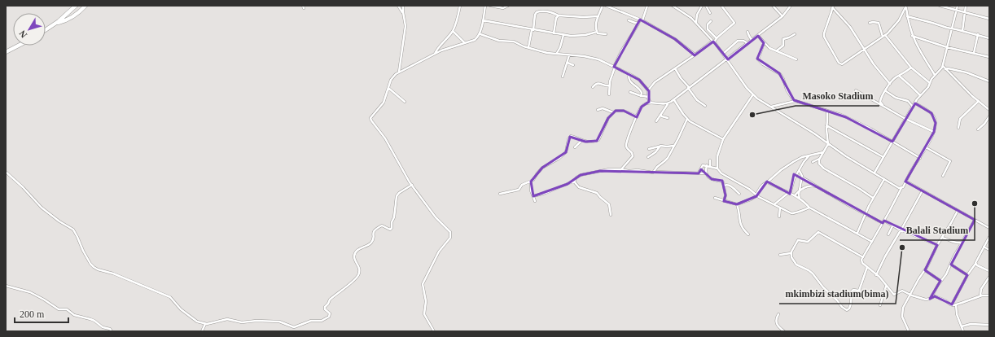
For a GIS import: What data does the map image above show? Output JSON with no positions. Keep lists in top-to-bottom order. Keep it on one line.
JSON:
{"places":["Masoko Stadium","Balali Stadium","mkimbizi stadium(bima)"],"scale_bar":"200 m","north":"bottom left"}
